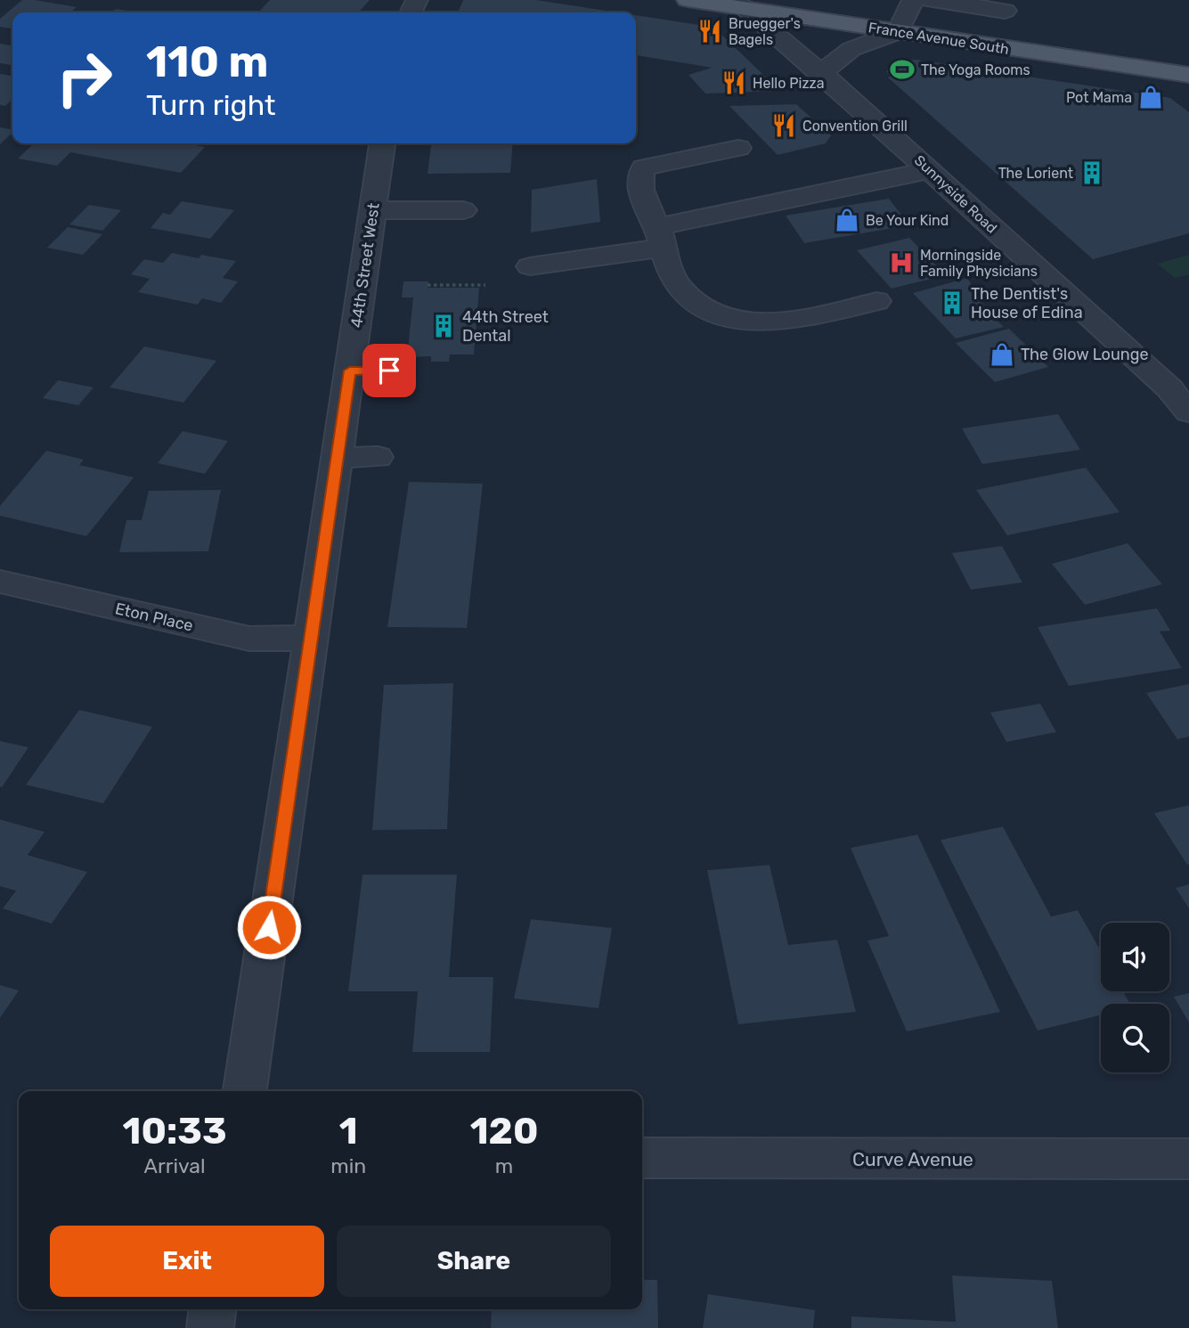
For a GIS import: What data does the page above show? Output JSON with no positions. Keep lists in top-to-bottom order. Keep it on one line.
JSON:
{"streets":{"main road":["France Avenue South"],"street":["Sunnyside Road","44th Street West","Eton Place","Curve Avenue"]},"crossings":[["France Avenue South","Sunnyside Road"],["44th Street West","Eton Place"]],"places":{"restaurant":["Bruegger's Bagels","Hello Pizza","Convention Grill"],"sports":["The Yoga Rooms"],"shop":["Pot Mama","Be Your Kind","The Glow Lounge"],"building":["The Lorient","The Dentist's House of Edina","44th Street Dental"],"hospital":["Morningside Family Physicians"]},"page":{"turn":["110 m","Turn right"],"eta":["10:33","Arrival","1","min","120","m"],"buttons":["Exit","Share"]}}
